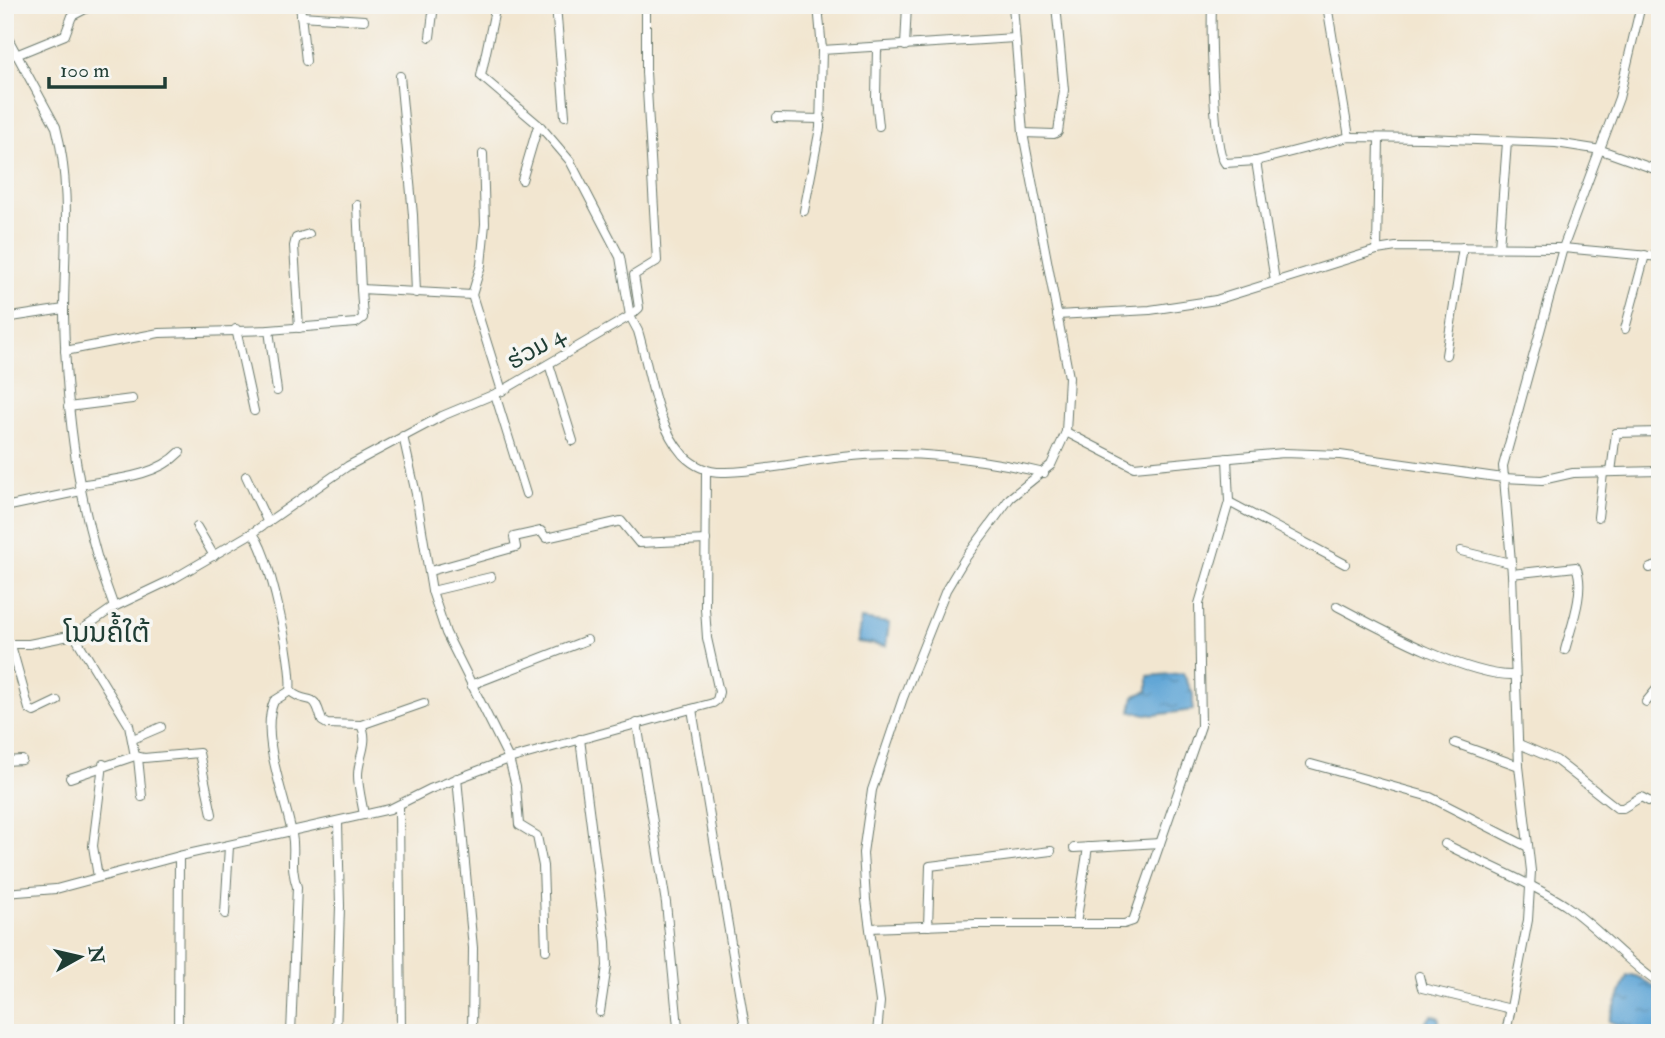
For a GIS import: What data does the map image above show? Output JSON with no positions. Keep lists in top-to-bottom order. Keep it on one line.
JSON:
{"streets":{"street":["ຮ່ວມ 4"]},"districts":["ໂນນຄໍ້ໃຕ້"],"scale_bar":"100 m","north":"right"}
